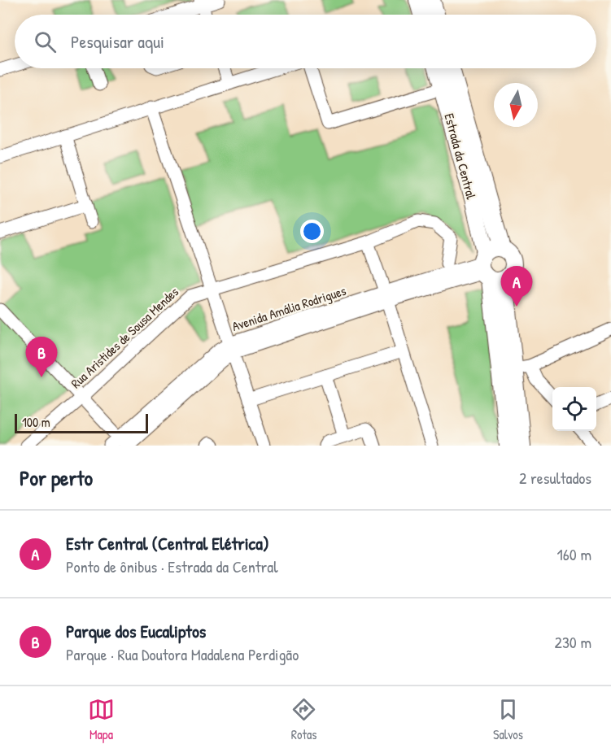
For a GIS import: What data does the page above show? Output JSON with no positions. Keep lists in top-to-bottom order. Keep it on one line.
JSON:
{"streets":{"main road":["Estrada da Central"],"street":["Avenida Amália Rodrigues","Rua Aristides de Sousa Mendes"]},"crossings":[["Estrada da Central","Avenida Amália Rodrigues"]],"scale_bar":"100 m","north":"bottom","page":{"search":"Pesquisar aqui","pins":["A","B"],"scale":"100 m","heading":["Por perto","2 resultados"],"list":[{"mark":"A","name":"Estr Central (Central Elétrica)","note":"Ponto de ônibus · Estrada da Central","value":"160 m"},{"mark":"B","name":"Parque dos Eucaliptos","note":"Parque · Rua Doutora Madalena Perdigão","value":"230 m"}],"nav":["Mapa","Rotas","Salvos"]}}
